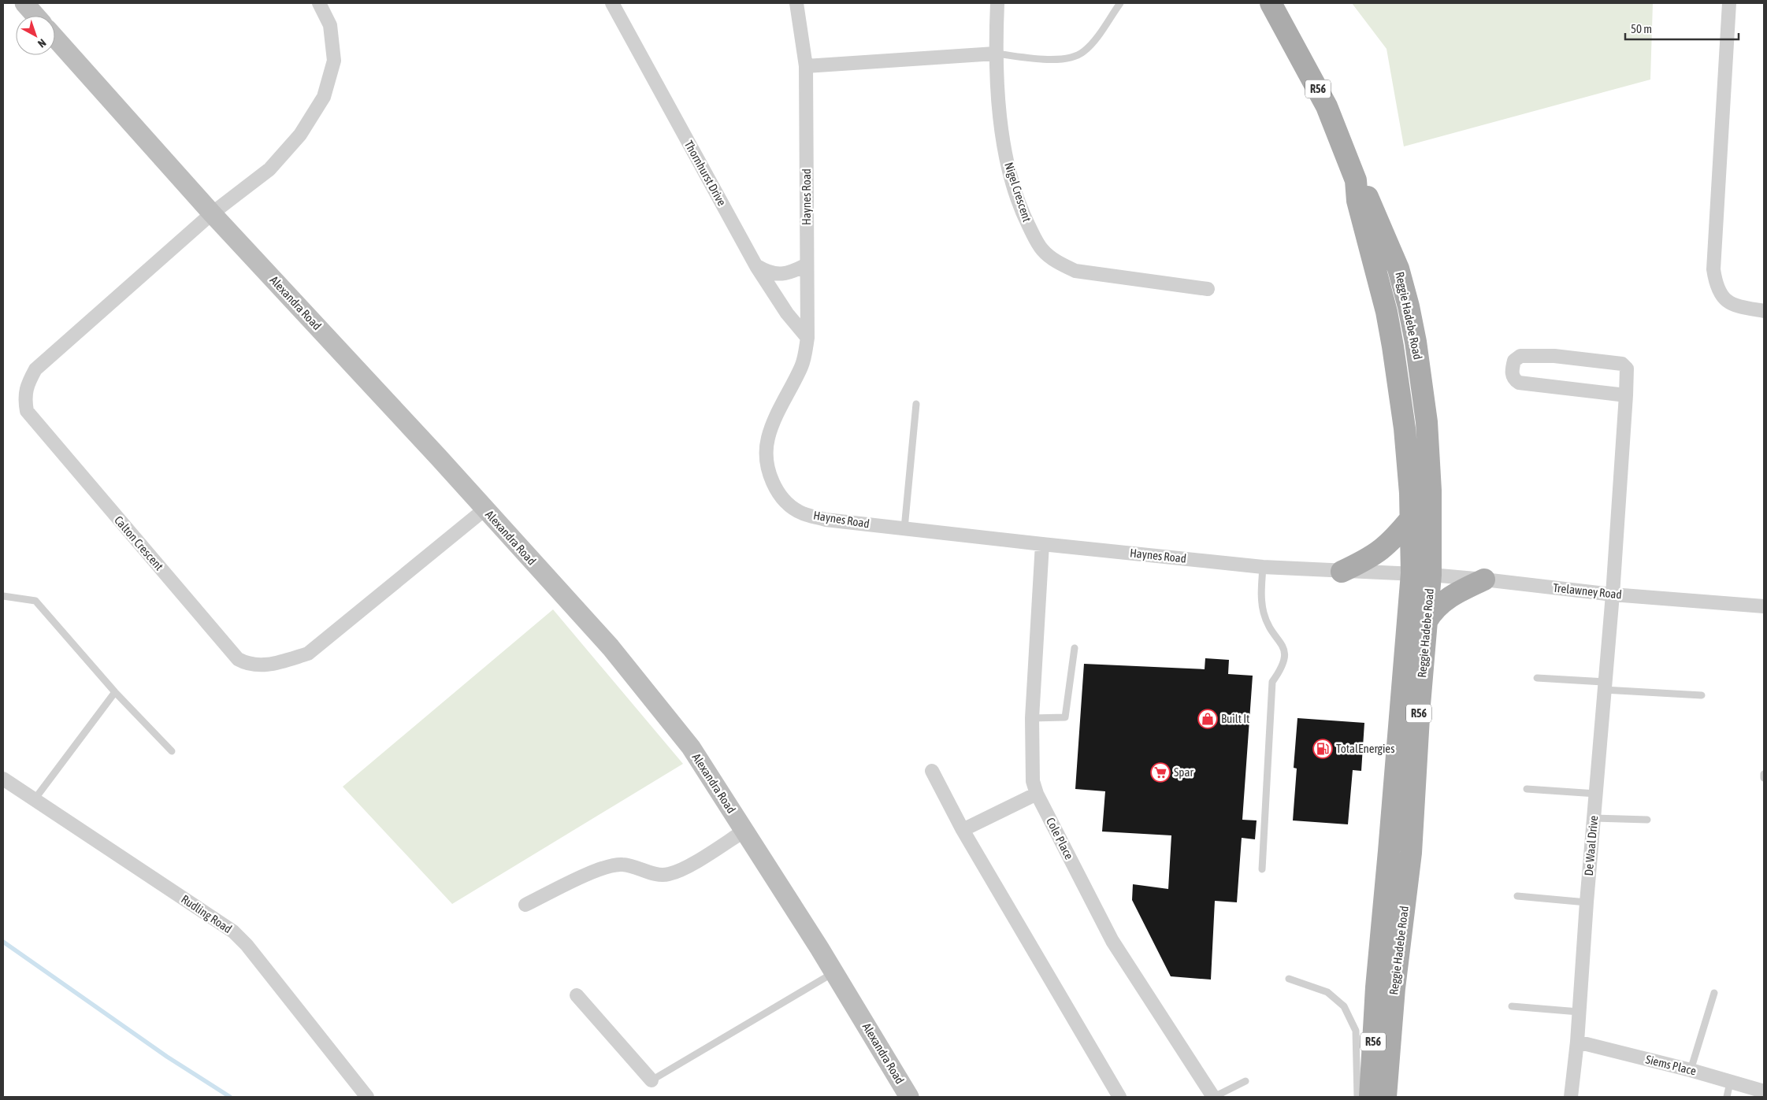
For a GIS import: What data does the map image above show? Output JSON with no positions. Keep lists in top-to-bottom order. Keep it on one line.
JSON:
{"streets":{"main road":["R56","Reggie Hadebe Road"],"street":["Thornhurst Drive","Nigel Crescent","Haynes Road","Alexandra Road","Calton Crescent","Trelawney Road","Cole Place","De Waal Drive","Rudling Road","Siems Place"]},"crossings":[["Thornhurst Drive","Haynes Road"],["Haynes Road","Reggie Hadebe Road"],["Haynes Road","Trelawney Road"],["Haynes Road","Cole Place"],["Alexandra Road","Calton Crescent"],["Reggie Hadebe Road","Trelawney Road"],["Trelawney Road","De Waal Drive"],["De Waal Drive","Siems Place"]],"places":{"shop":["Built It"],"fuel station":["TotalEnergies"],"supermarket":["Spar"]},"scale_bar":"50 m","north":"bottom right"}
